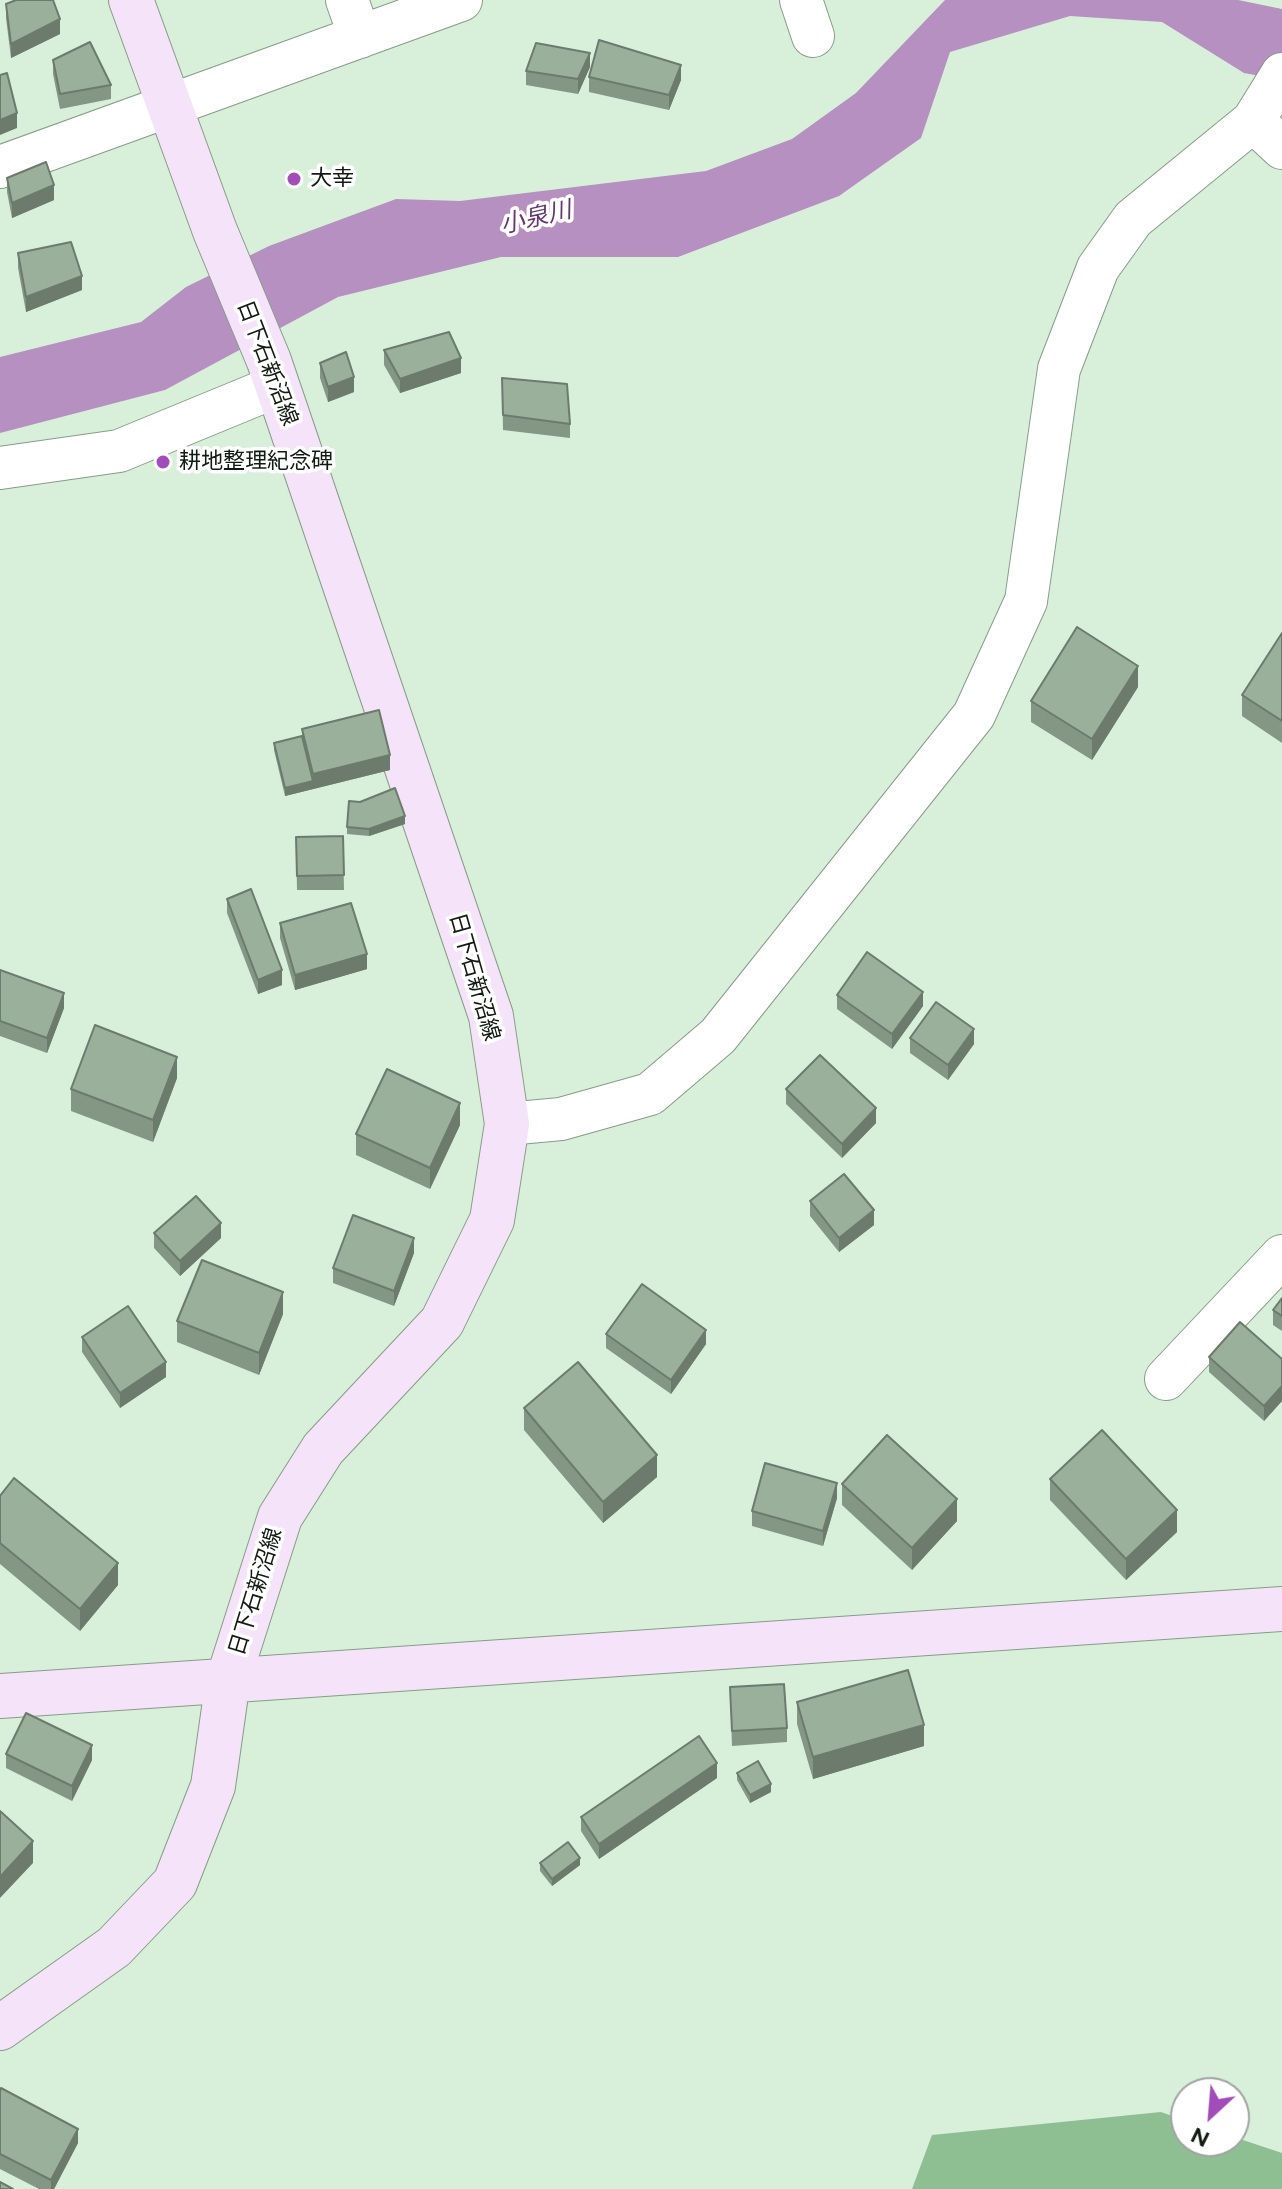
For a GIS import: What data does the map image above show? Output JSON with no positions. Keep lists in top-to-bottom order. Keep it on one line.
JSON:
{"streets":{"main road":["日下石新沼線"]},"water":["小泉川"],"places":["大幸","耕地整理紀念碑"],"north":"bottom left"}
